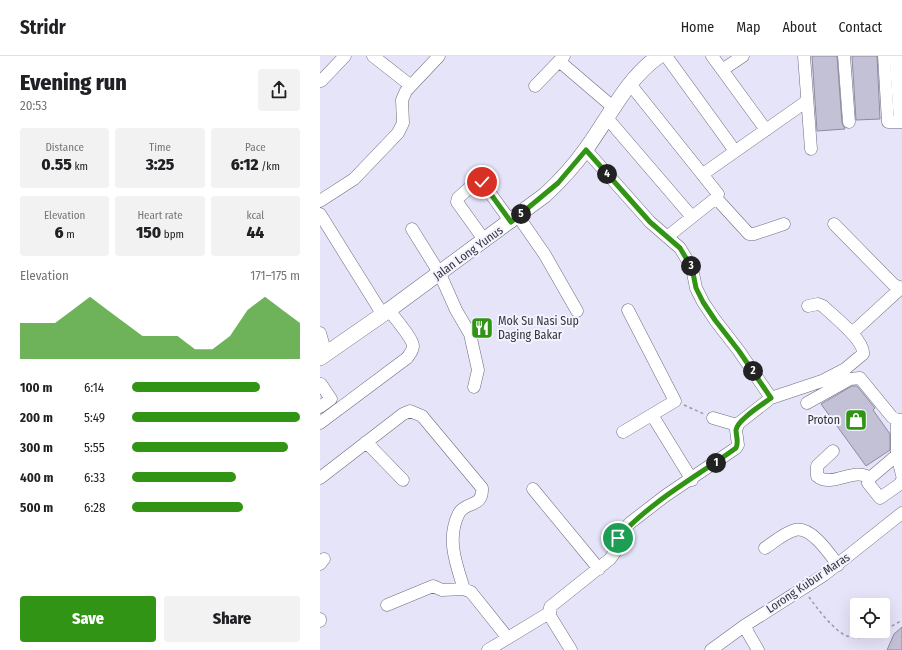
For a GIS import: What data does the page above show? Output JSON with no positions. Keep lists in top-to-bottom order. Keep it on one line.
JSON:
{"streets":{"main road":["Jalan Long Yunus"],"street":["Lorong Kubur Maras"]},"places":{"restaurant":["Mok Su Nasi Sup Daging Bakar"],"shop":["Proton"]},"page":{"header":"Stridr","nav":["Home","Map","About","Contact"],"heading":["Evening run","20:53"],"stats":[["Distance","0.55 km"],["Time","3:25"],["Pace","6:12 /km"],["Elevation","6 m"],["Heart rate","150 bpm"],["kcal","44"]],"pins":["4","5","3","2","1"],"chart":["Elevation","171–175 m"],"list":[{"name":"100 m","note":"6:14"},{"name":"200 m","note":"5:49"},{"name":"300 m","note":"5:55"},{"name":"400 m","note":"6:33"},{"name":"500 m","note":"6:28"}],"buttons":["Save","Share"]}}
